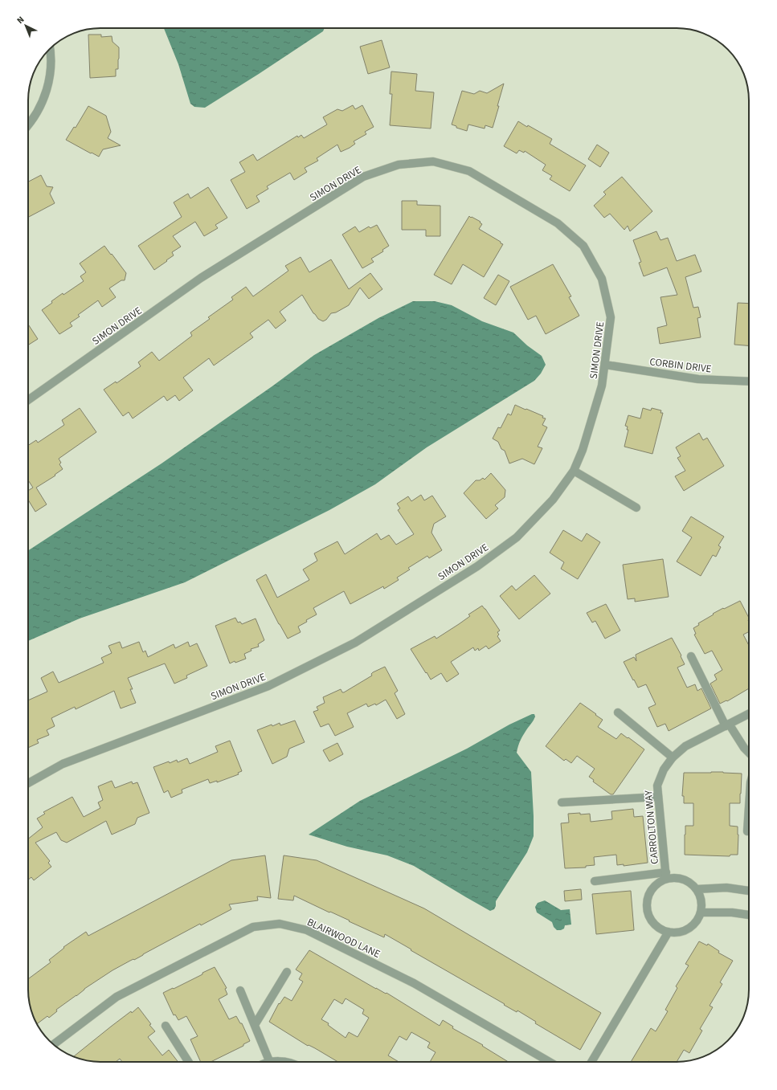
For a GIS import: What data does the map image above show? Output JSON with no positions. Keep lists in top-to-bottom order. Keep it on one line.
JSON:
{"streets":{"street":["SIMON DRIVE","CORBIN DRIVE","CARROLTON WAY","BLAIRWOOD LANE"]},"crossings":[["SIMON DRIVE","CORBIN DRIVE"]],"north":"top left"}
